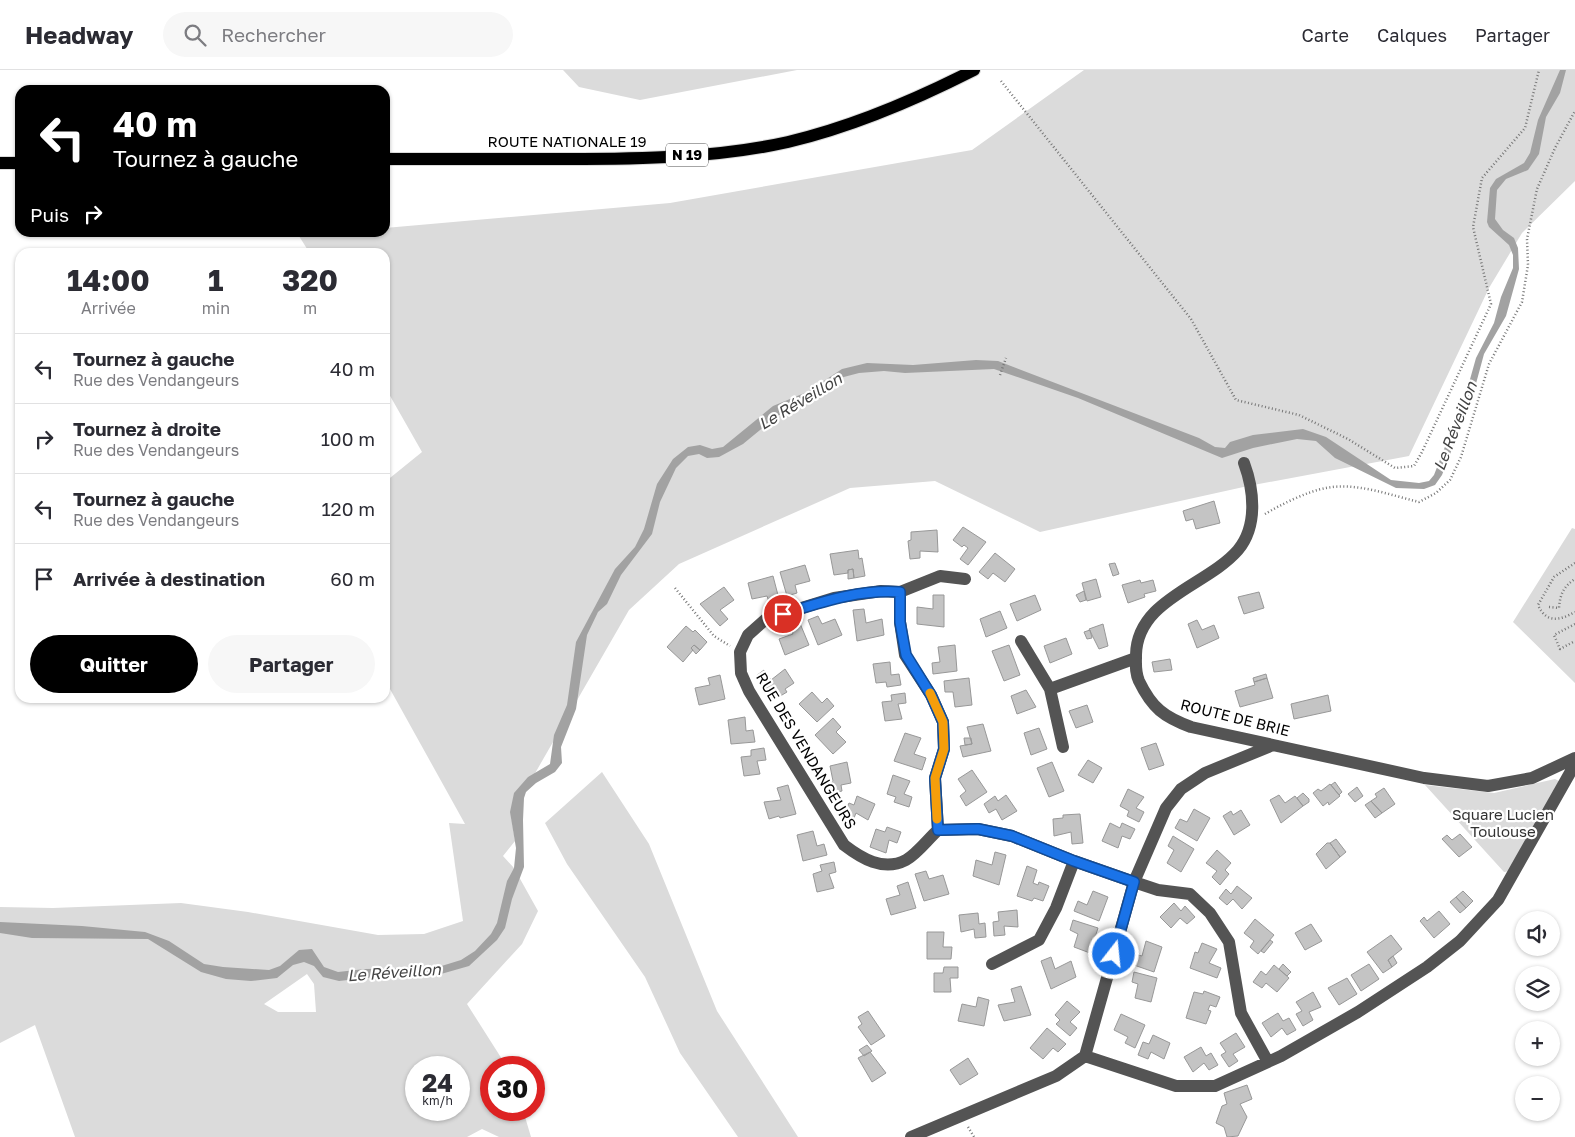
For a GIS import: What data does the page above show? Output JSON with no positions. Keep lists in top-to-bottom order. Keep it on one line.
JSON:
{"streets":{"main road":["ROUTE NATIONALE 19","N 19"],"street":["ROUTE DE BRIE","RUE DES VENDANGEURS"]},"water":["Le Réveillon"],"parks":["Square Lucien Toulouse"],"page":{"header":"Headway","search":"Rechercher","nav":["Carte","Calques","Partager"],"turn":["40 m","Tournez à gauche"],"then":"Puis","eta":["14:00","Arrivée","1","min","320","m"],"list":[{"name":"Tournez à gauche","note":"Rue des Vendangeurs","value":"40 m"},{"name":"Tournez à droite","note":"Rue des Vendangeurs","value":"100 m"},{"name":"Tournez à gauche","note":"Rue des Vendangeurs","value":"120 m"},{"name":"Arrivée à destination","value":"60 m"}],"buttons":["Quitter","Partager"],"map_buttons":["+","−"],"speed":"24 km/h","limit":"30"}}
